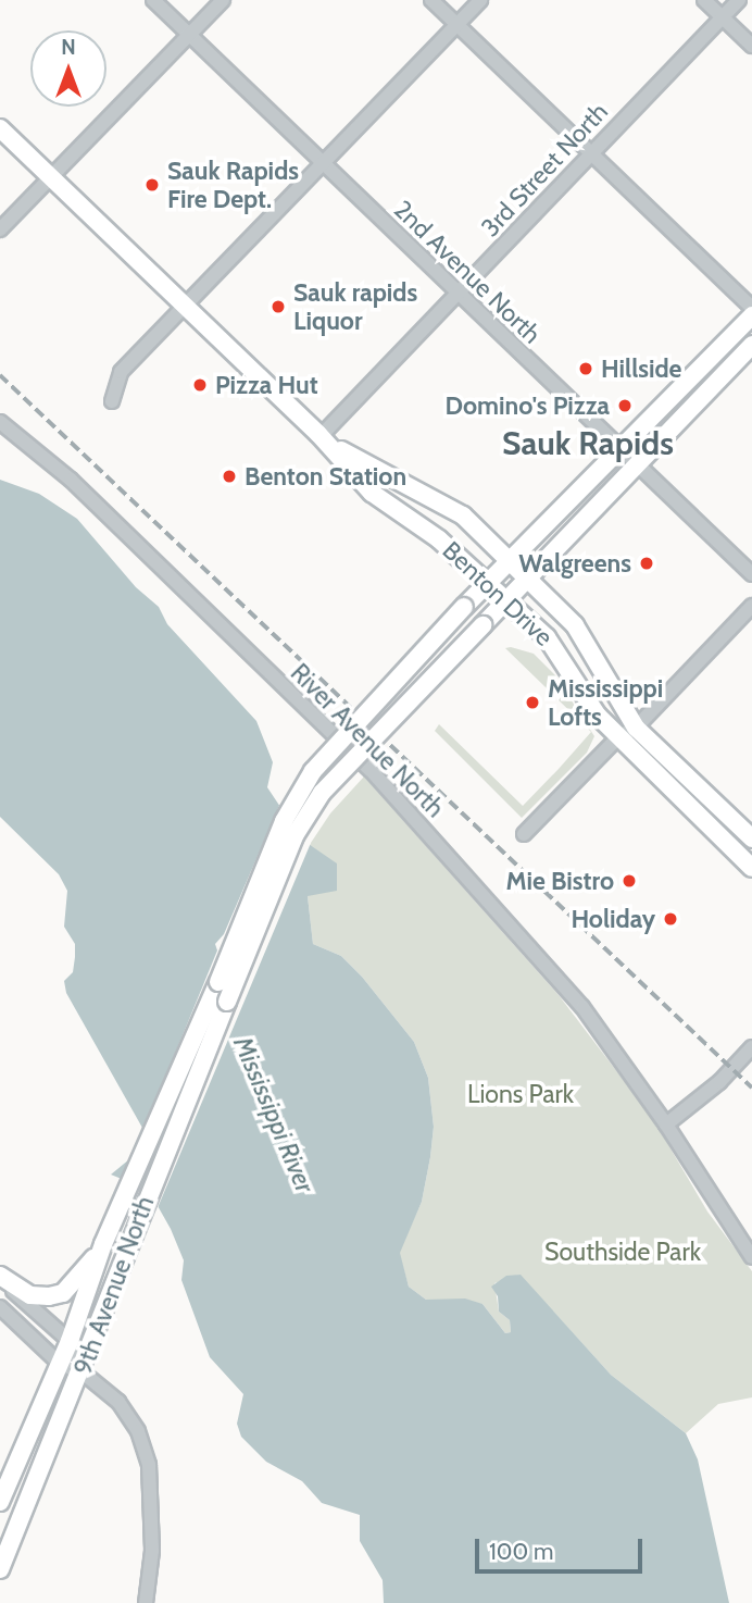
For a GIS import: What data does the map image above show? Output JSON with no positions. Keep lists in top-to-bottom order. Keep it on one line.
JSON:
{"streets":{"main road":["Benton Drive","9th Avenue North"],"street":["3rd Street North","2nd Avenue North","River Avenue North"]},"crossings":[["3rd Street North","2nd Avenue North"],["3rd Street North","Benton Drive"],["2nd Avenue North","9th Avenue North"],["Benton Drive","9th Avenue North"]],"districts":["Sauk Rapids"],"water":["Mississippi River"],"parks":["Lions Park","Southside Park"],"places":["Sauk Rapids Fire Dept.","Sauk rapids Liquor","Hillside","Pizza Hut","Domino's Pizza","Benton Station","Walgreens","Mississippi Lofts","Mie Bistro","Holiday"],"scale_bar":"100 m","north":"top"}
